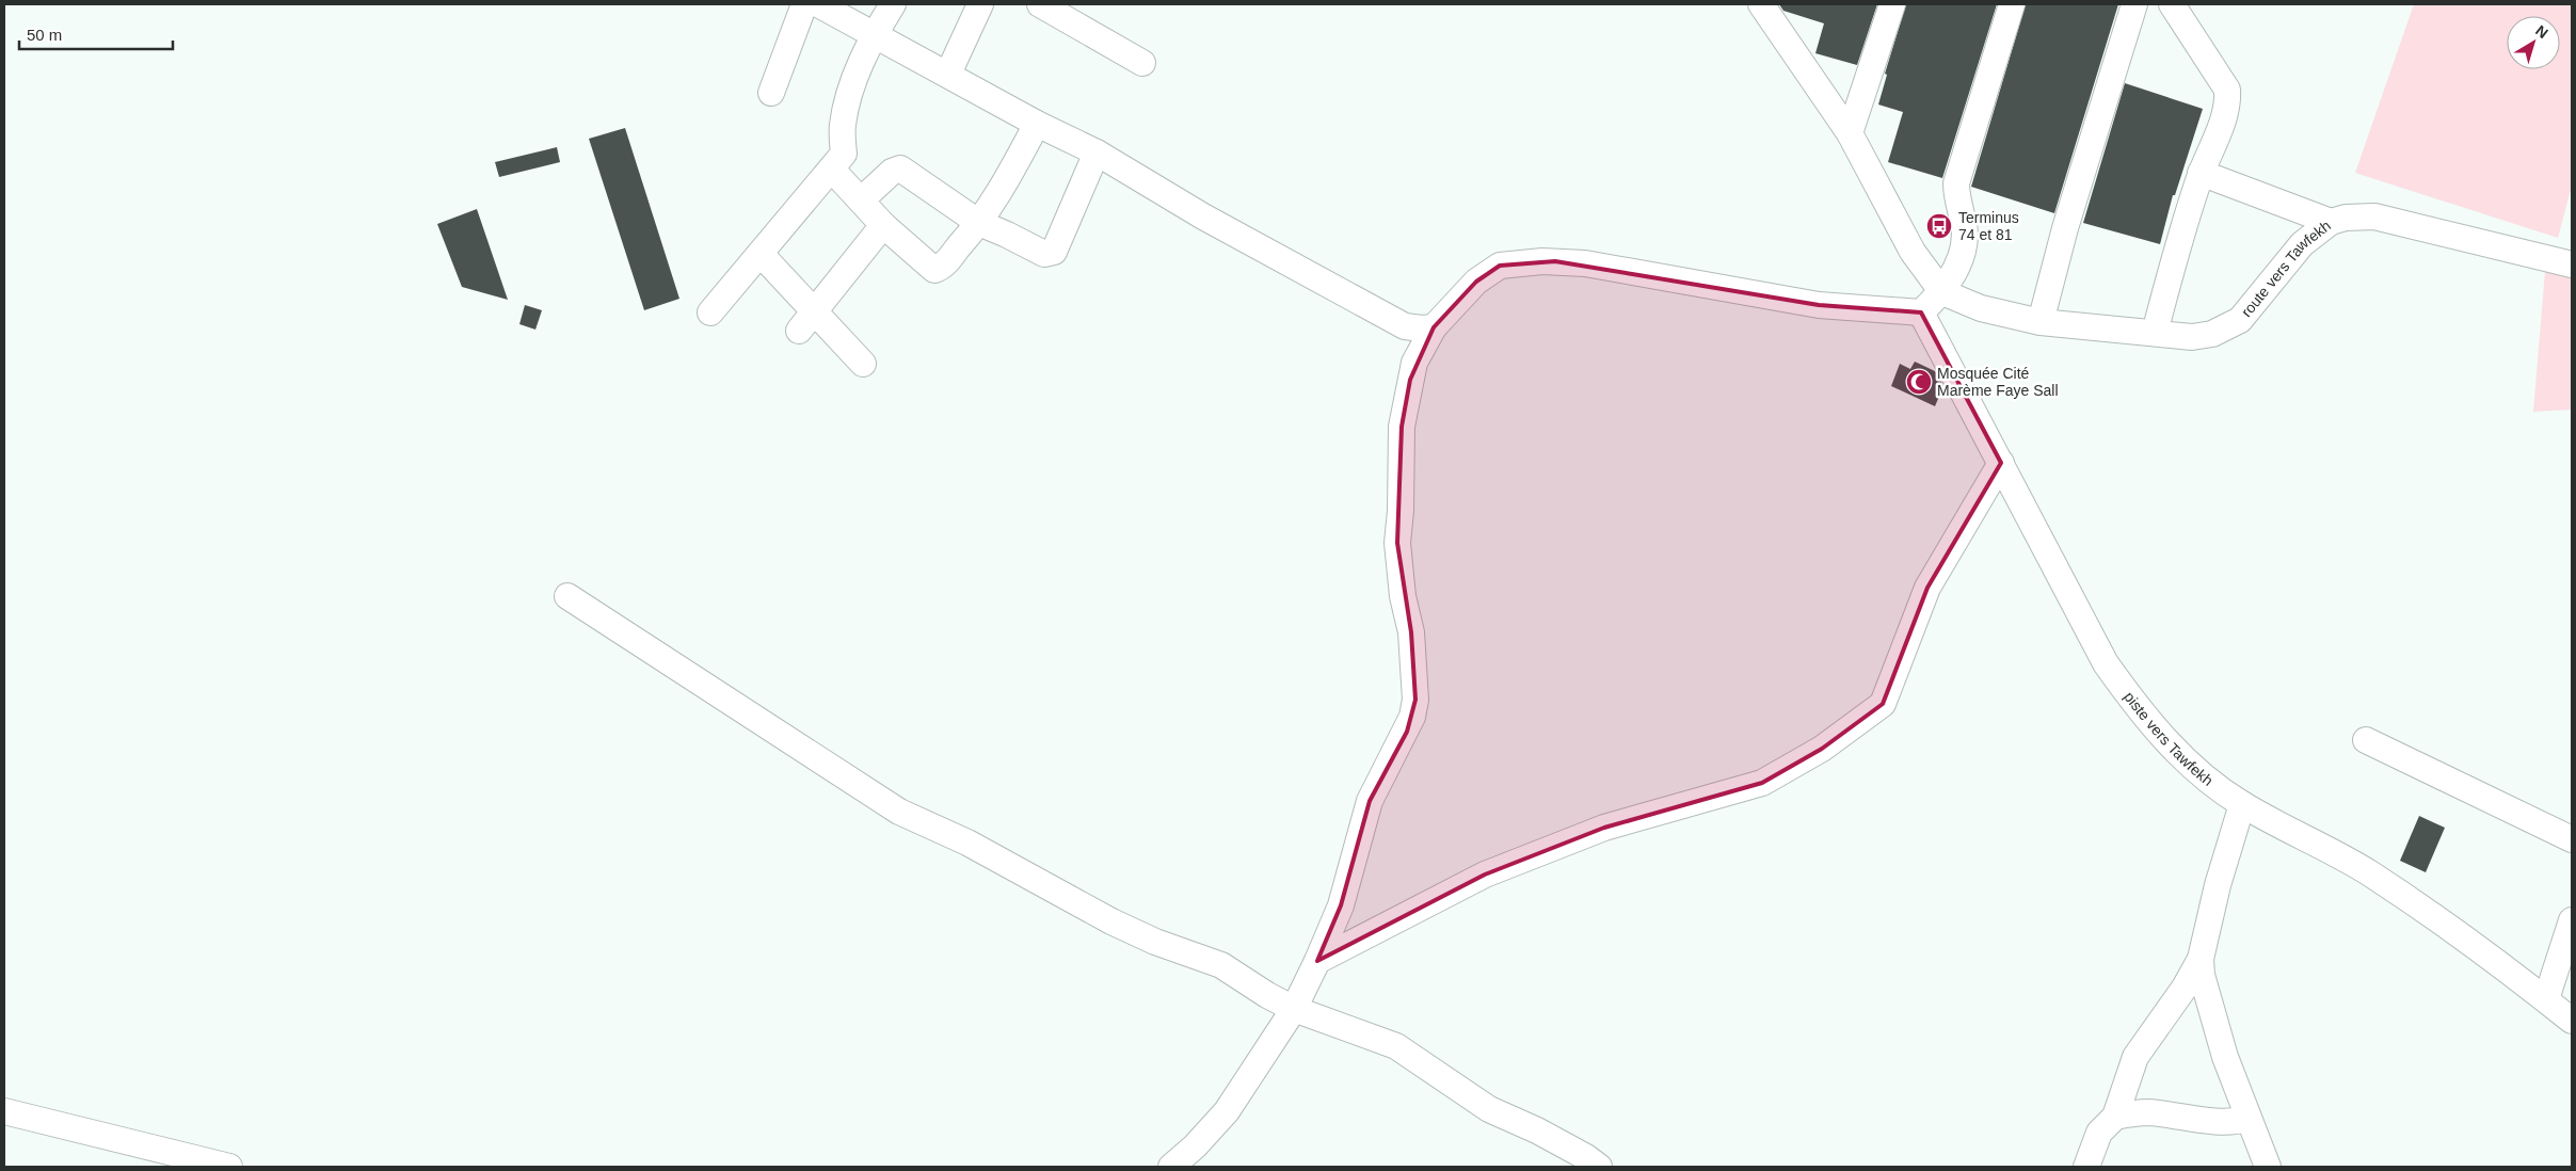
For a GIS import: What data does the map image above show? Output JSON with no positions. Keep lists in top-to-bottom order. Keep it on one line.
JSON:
{"streets":{"street":["route vers Tawfekh","piste vers Tawfekh"]},"places":{"bus stop":["Terminus 74 et 81"],"mosque":["Mosquée Cité Marème Faye Sall"]},"scale_bar":"50 m","north":"top right"}
